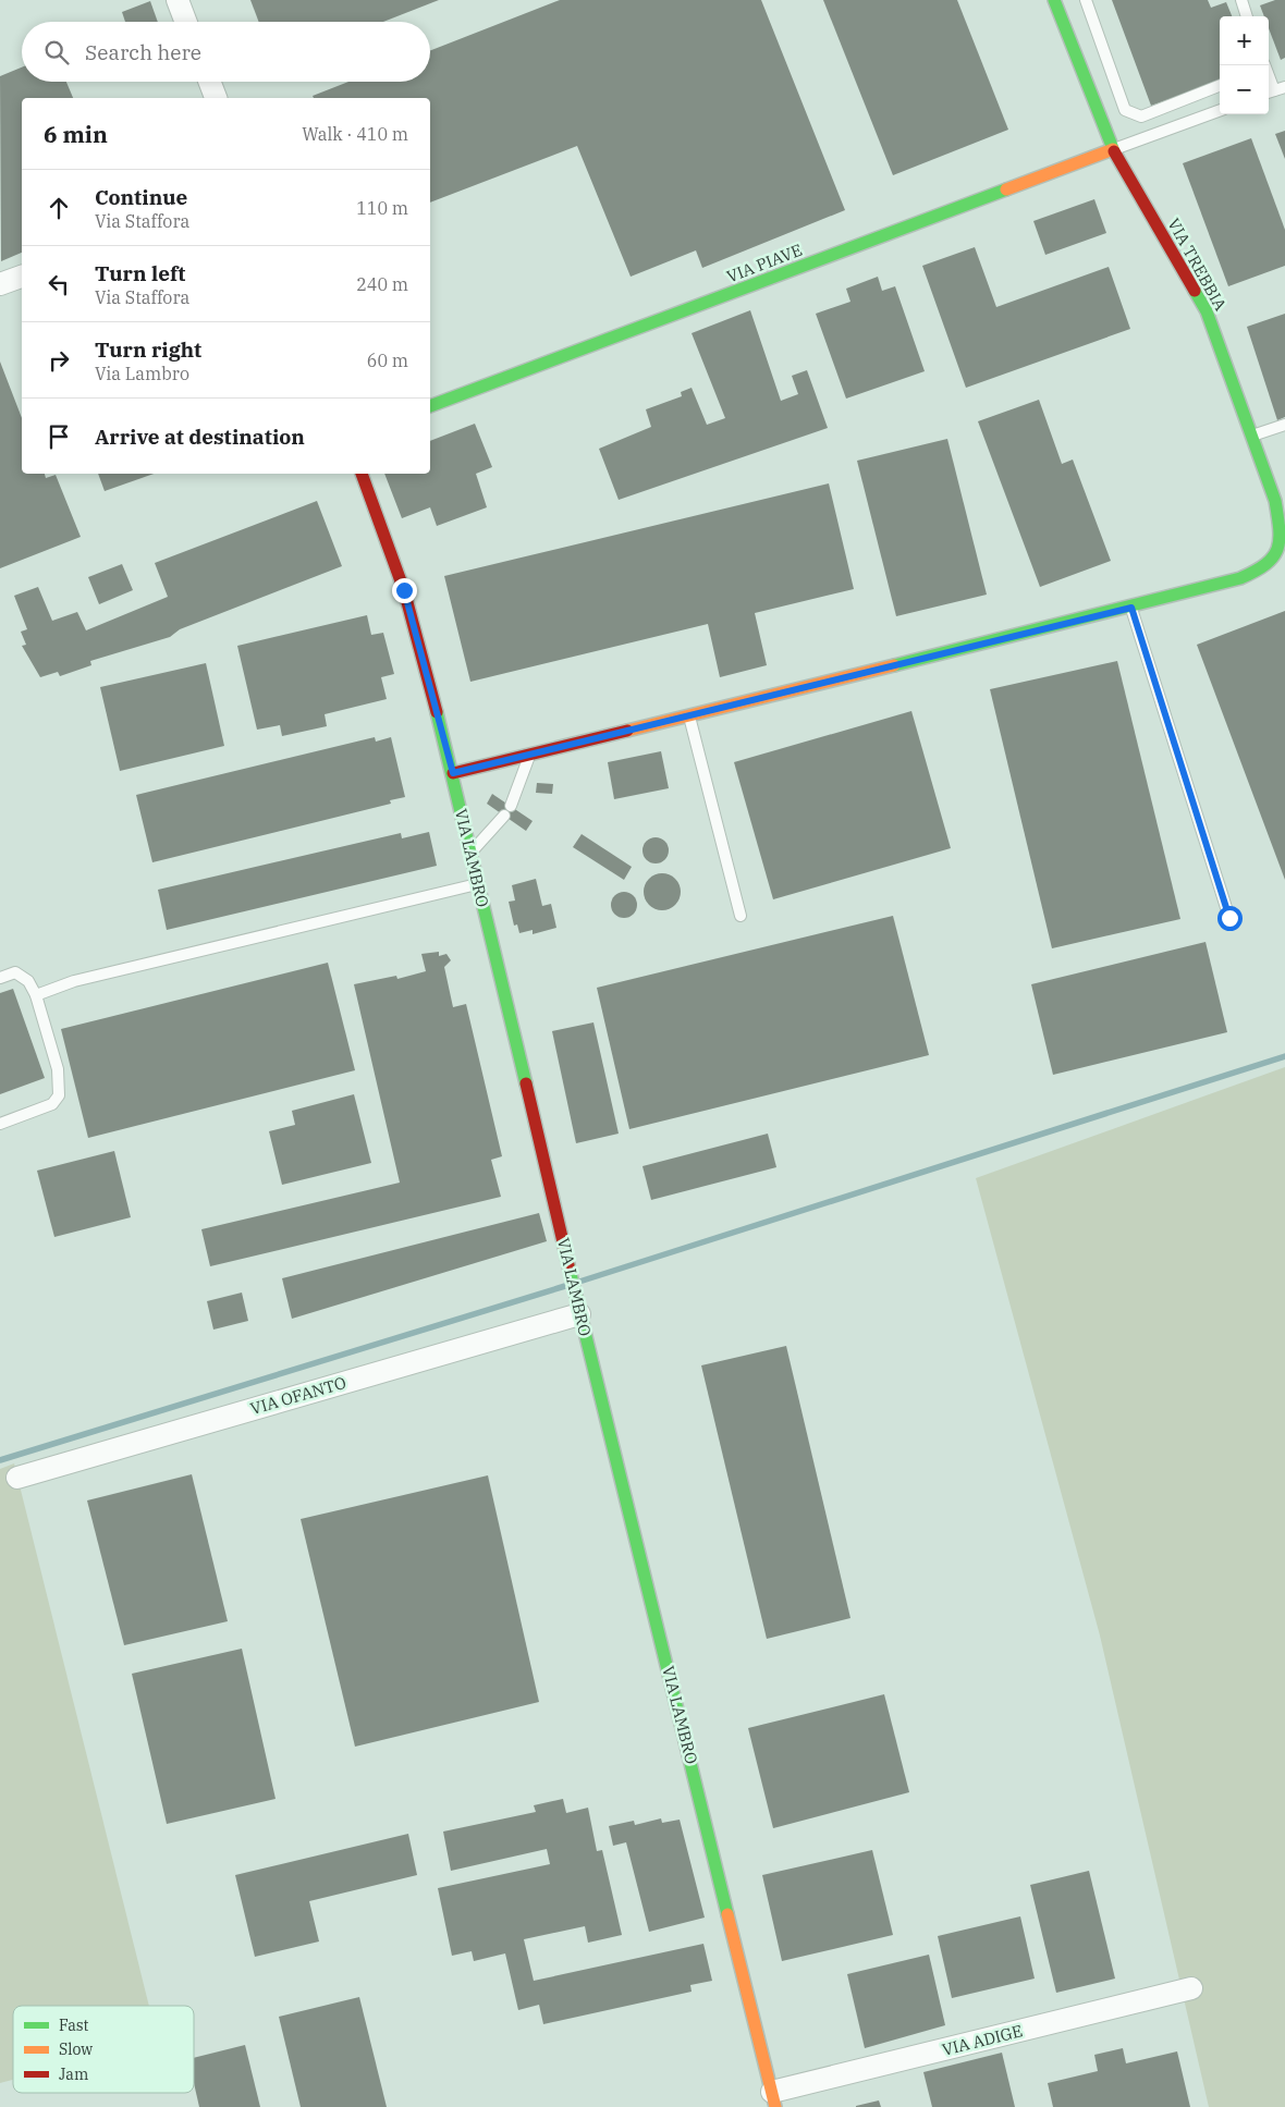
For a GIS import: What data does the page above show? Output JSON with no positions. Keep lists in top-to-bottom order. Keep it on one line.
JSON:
{"streets":{"street":["VIA PIAVE","VIA TREBBIA","VIA LAMBRO","VIA OFANTO","VIA ADIGE"]},"crossings":[["VIA PIAVE","VIA TREBBIA"],["VIA LAMBRO","VIA OFANTO"],["VIA LAMBRO","VIA ADIGE"]],"legend":["Fast","Slow","Jam"],"page":{"map_buttons":["+","−"],"search":"Search here","heading":["6 min","Walk · 410 m"],"list":[["Continue","Via Staffora","110 m"],["Turn left","Via Staffora","240 m"],["Turn right","Via Lambro","60 m"],"Arrive at destination"]}}
